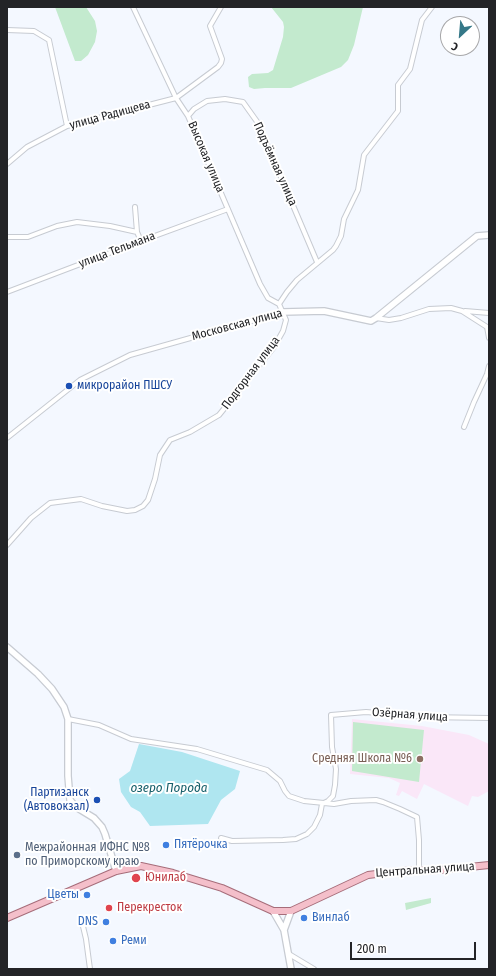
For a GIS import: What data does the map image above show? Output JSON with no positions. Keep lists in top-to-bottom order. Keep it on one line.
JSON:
{"streets":{"main road":["Центральная улица"],"street":["улица Радищева","Высокая улица","Подъёмная улица","улица Тельмана","Московская улица","Подгорная улица","Озёрная улица"]},"crossings":[["улица Радищева","Высокая улица"],["Высокая улица","Подъёмная улица"],["Высокая улица","улица Тельмана"],["Московская улица","Подгорная улица"]],"water":["озеро Порода"],"places":["микрорайон ПШСУ","Средняя Школа №6","Партизанск (Автовокзал)","Пятёрочка","Межрайонная ИФНС №8 по Приморскому краю","Юнилаб","Цветы","Перекресток","Винлаб","DNS","Реми"],"scale_bar":"200 m","north":"bottom left"}
